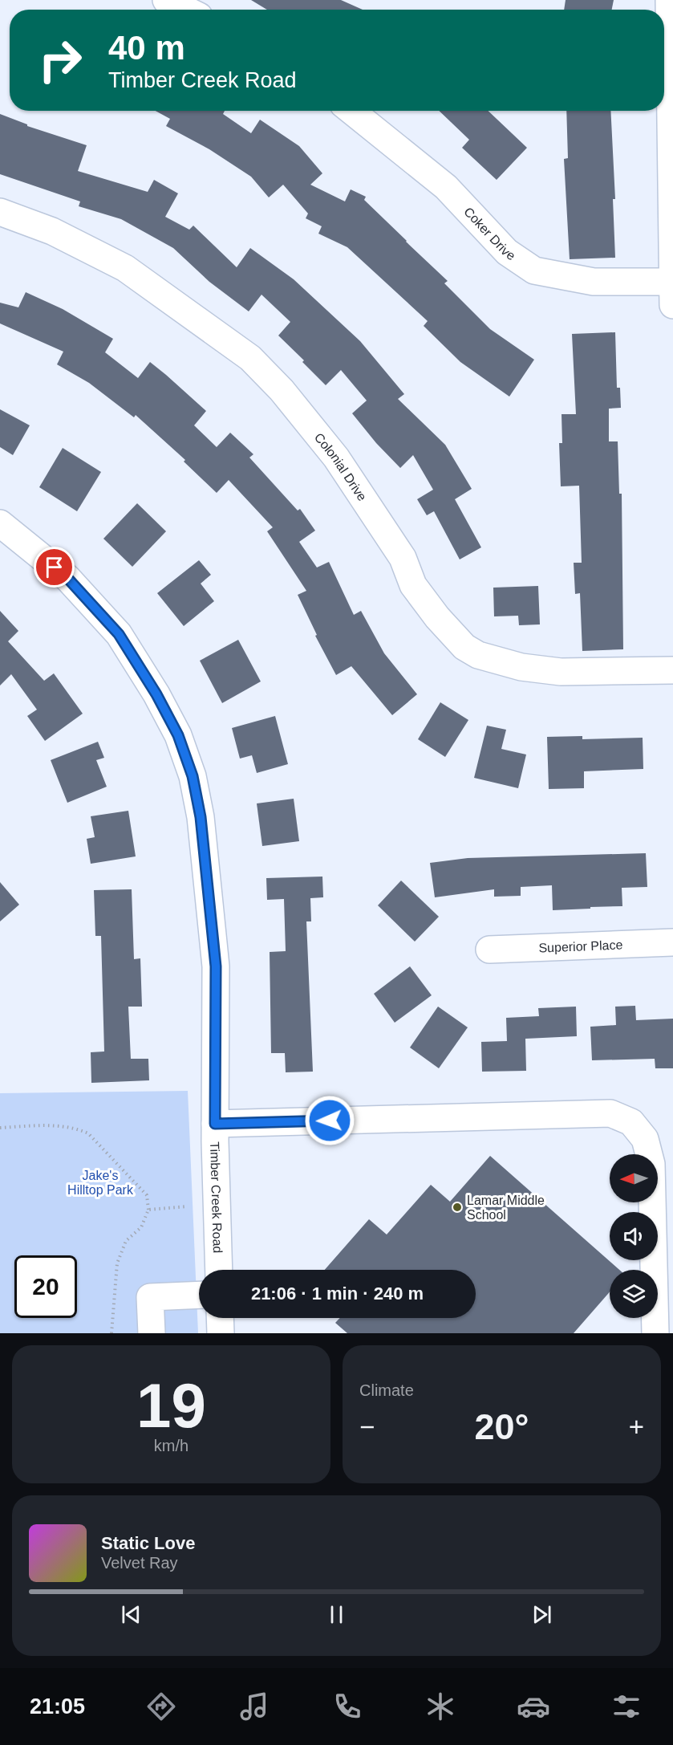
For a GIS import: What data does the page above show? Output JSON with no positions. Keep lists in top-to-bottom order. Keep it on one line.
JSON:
{"streets":{"street":["Coker Drive","Colonial Drive","Superior Place","Timber Creek Road"]},"parks":["Jake's Hilltop Park"],"places":["Lamar Middle School"],"north":"left","page":{"turn":["40 m","Timber Creek Road"],"limit":"20","trip":"21:06 · 1 min · 240 m","tile":[["19","km/h"],"Climate"],"heat":["−","20°","+"],"song":["Static Love","Velvet Ray"],"tabs":"21:05"}}
